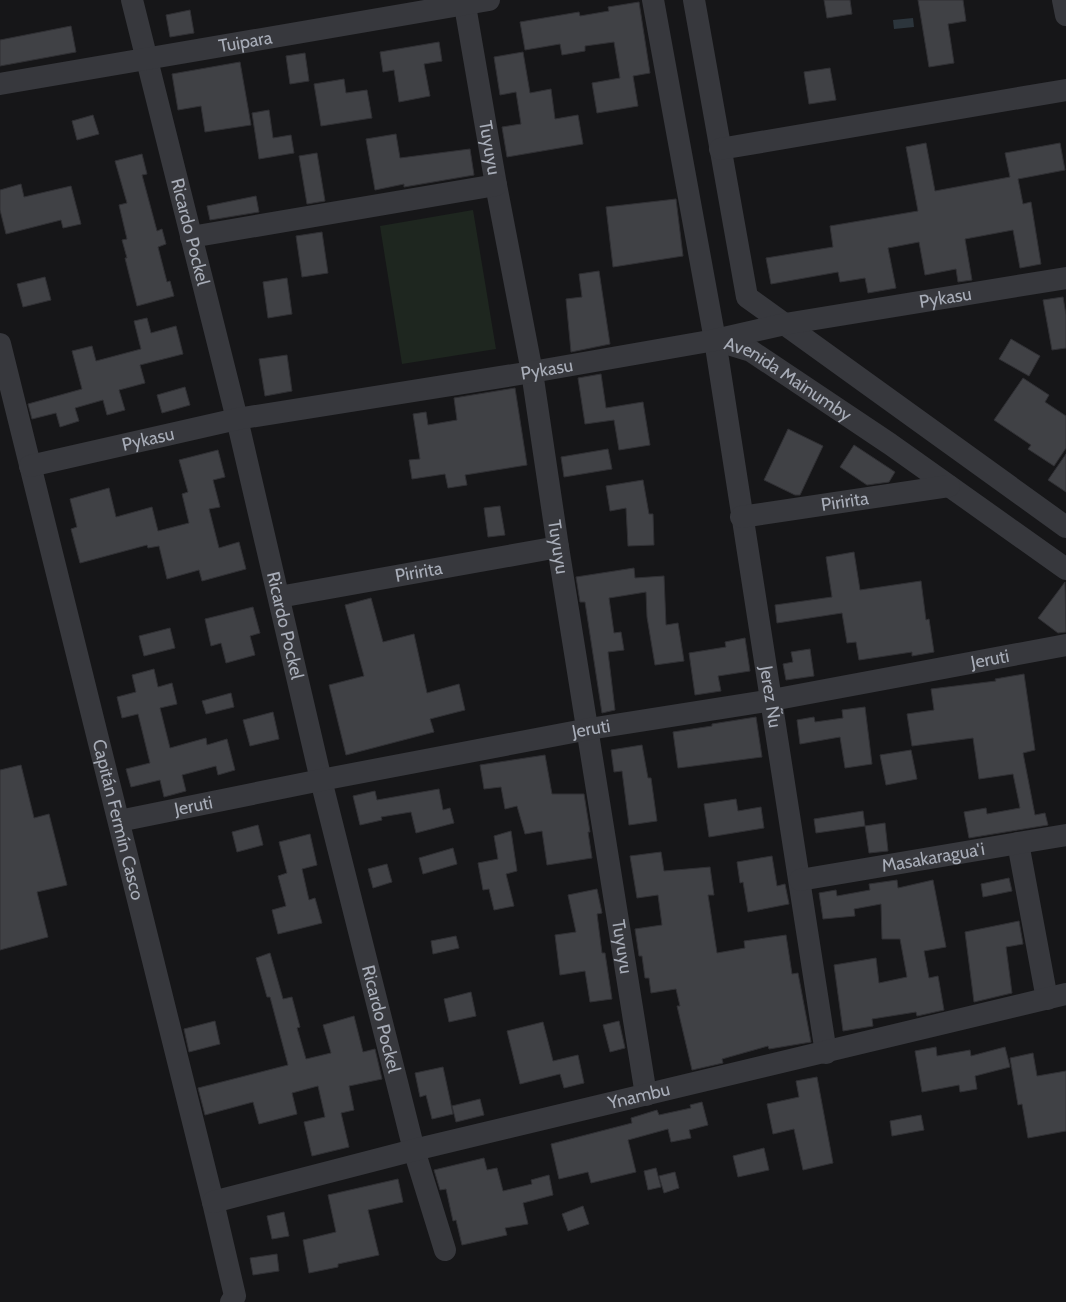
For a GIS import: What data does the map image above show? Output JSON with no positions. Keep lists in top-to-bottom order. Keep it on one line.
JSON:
{"streets":{"street":["Tuipara","Tuyuyu","Ricardo Pockel","Pykasu","Avenida Mainumby","Piririta","Jeruti","Jerez Ñu","Capitán Fermín Casco","Masakaragua'i","Ynambu"]},"crossings":[["Tuipara","Tuyuyu"],["Tuipara","Ricardo Pockel"],["Tuyuyu","Pykasu"],["Tuyuyu","Piririta"],["Tuyuyu","Jeruti"],["Tuyuyu","Ynambu"],["Ricardo Pockel","Pykasu"],["Ricardo Pockel","Piririta"],["Ricardo Pockel","Jeruti"],["Ricardo Pockel","Ynambu"],["Pykasu","Avenida Mainumby"],["Pykasu","Jerez Ñu"],["Pykasu","Capitán Fermín Casco"],["Avenida Mainumby","Piririta"],["Avenida Mainumby","Jerez Ñu"],["Piririta","Jerez Ñu"],["Jeruti","Jerez Ñu"],["Jeruti","Capitán Fermín Casco"],["Jerez Ñu","Masakaragua'i"],["Jerez Ñu","Ynambu"],["Capitán Fermín Casco","Ynambu"]]}
